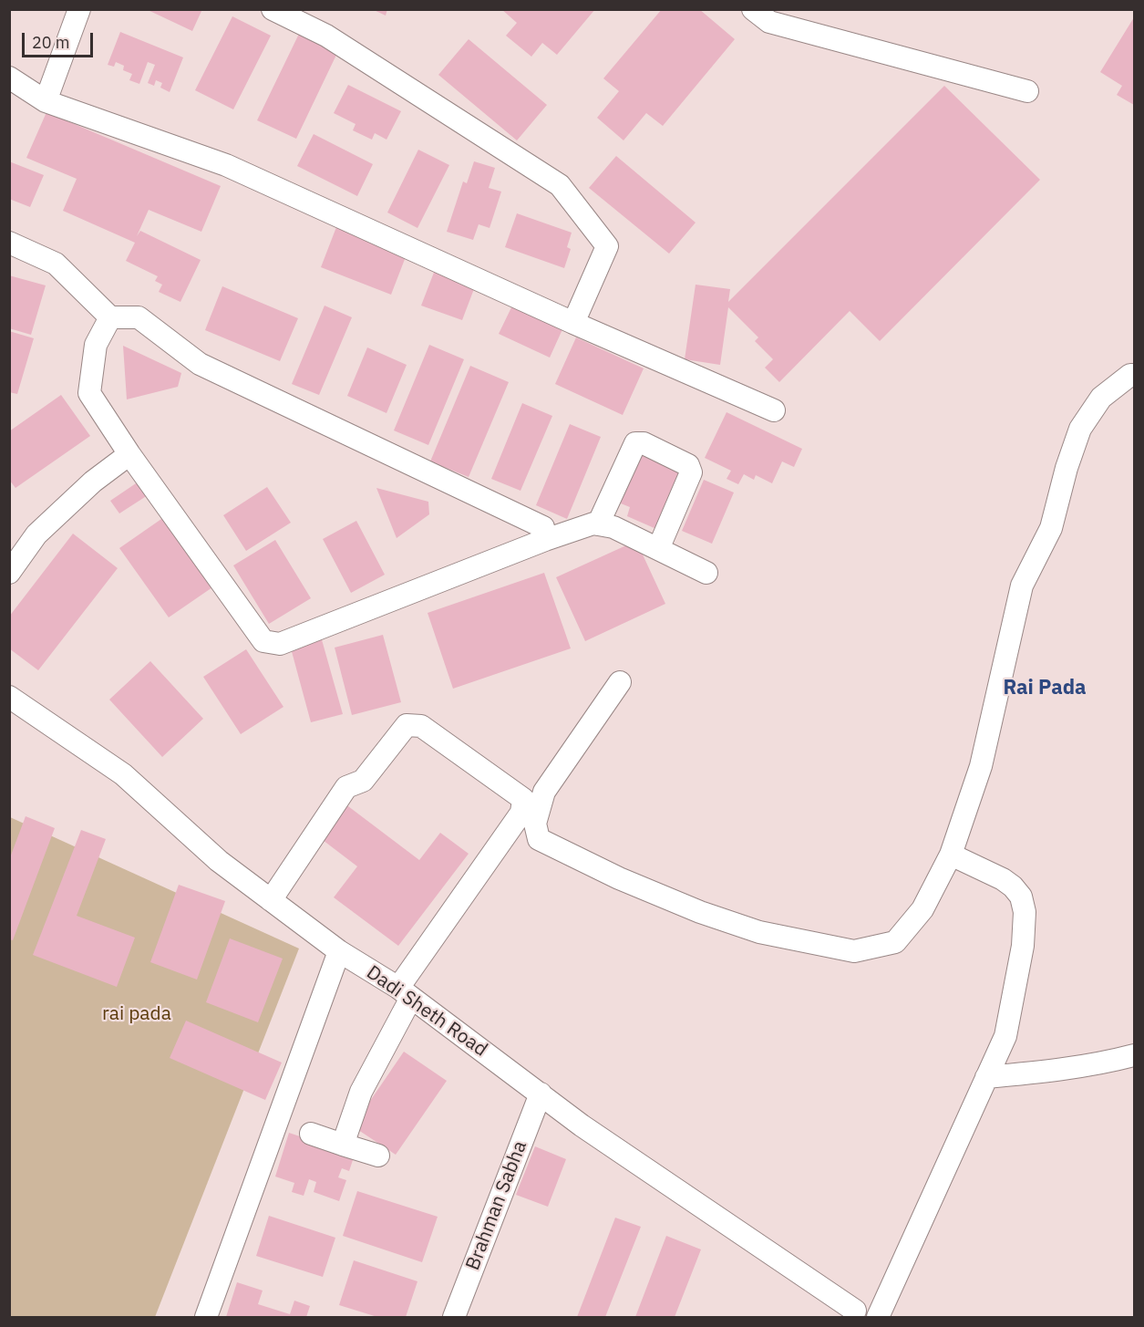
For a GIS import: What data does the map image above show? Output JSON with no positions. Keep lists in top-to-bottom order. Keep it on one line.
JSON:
{"streets":{"street":["Dadi Sheth Road","Brahman Sabha"]},"crossings":[["Dadi Sheth Road","Brahman Sabha"]],"districts":["Rai Pada"],"parks":["rai pada"],"scale_bar":"20 m"}
